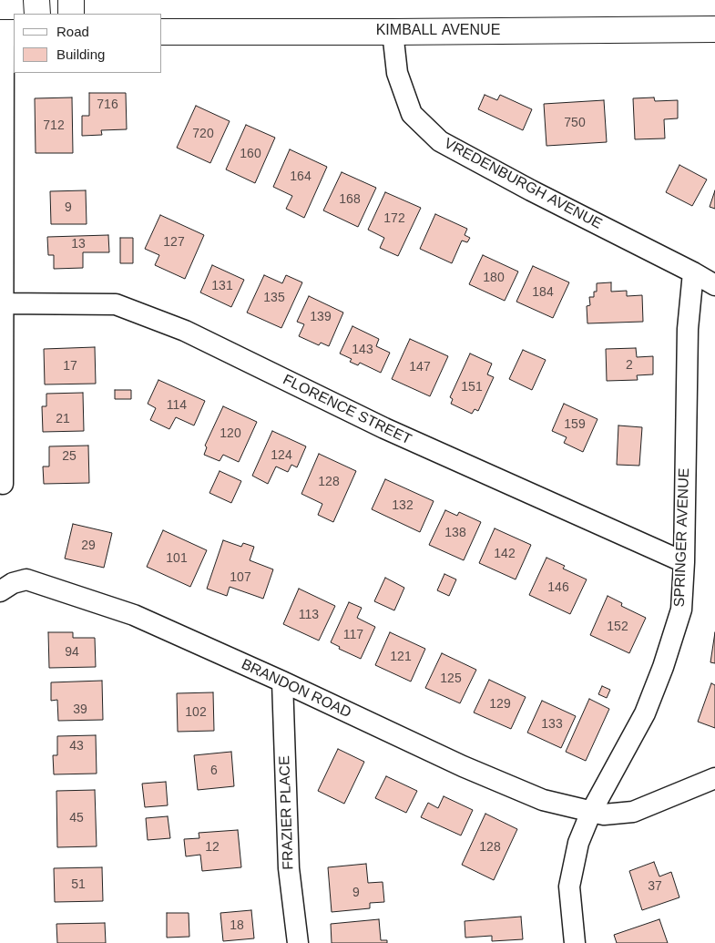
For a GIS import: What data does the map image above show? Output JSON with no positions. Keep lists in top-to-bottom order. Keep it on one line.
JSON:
{"streets":{"street":["KIMBALL AVENUE","VREDENBURGH AVENUE","FLORENCE STREET","SPRINGER AVENUE","BRANDON ROAD","FRAZIER PLACE"]},"crossings":[["KIMBALL AVENUE","VREDENBURGH AVENUE"],["VREDENBURGH AVENUE","SPRINGER AVENUE"],["FLORENCE STREET","SPRINGER AVENUE"],["SPRINGER AVENUE","BRANDON ROAD"],["BRANDON ROAD","FRAZIER PLACE"]],"house_numbers":["716","750","712","720","160","164","168","9","172","127","13","180","131","184","135","139","143","2","17","147","151","114","21","159","120","124","25","128","132","138","29","142","101","107","146","113","152","117","94","121","125","129","39","102","133","43","6","45","12","128","51","37","9","18"],"legend":["Road","Building"]}
